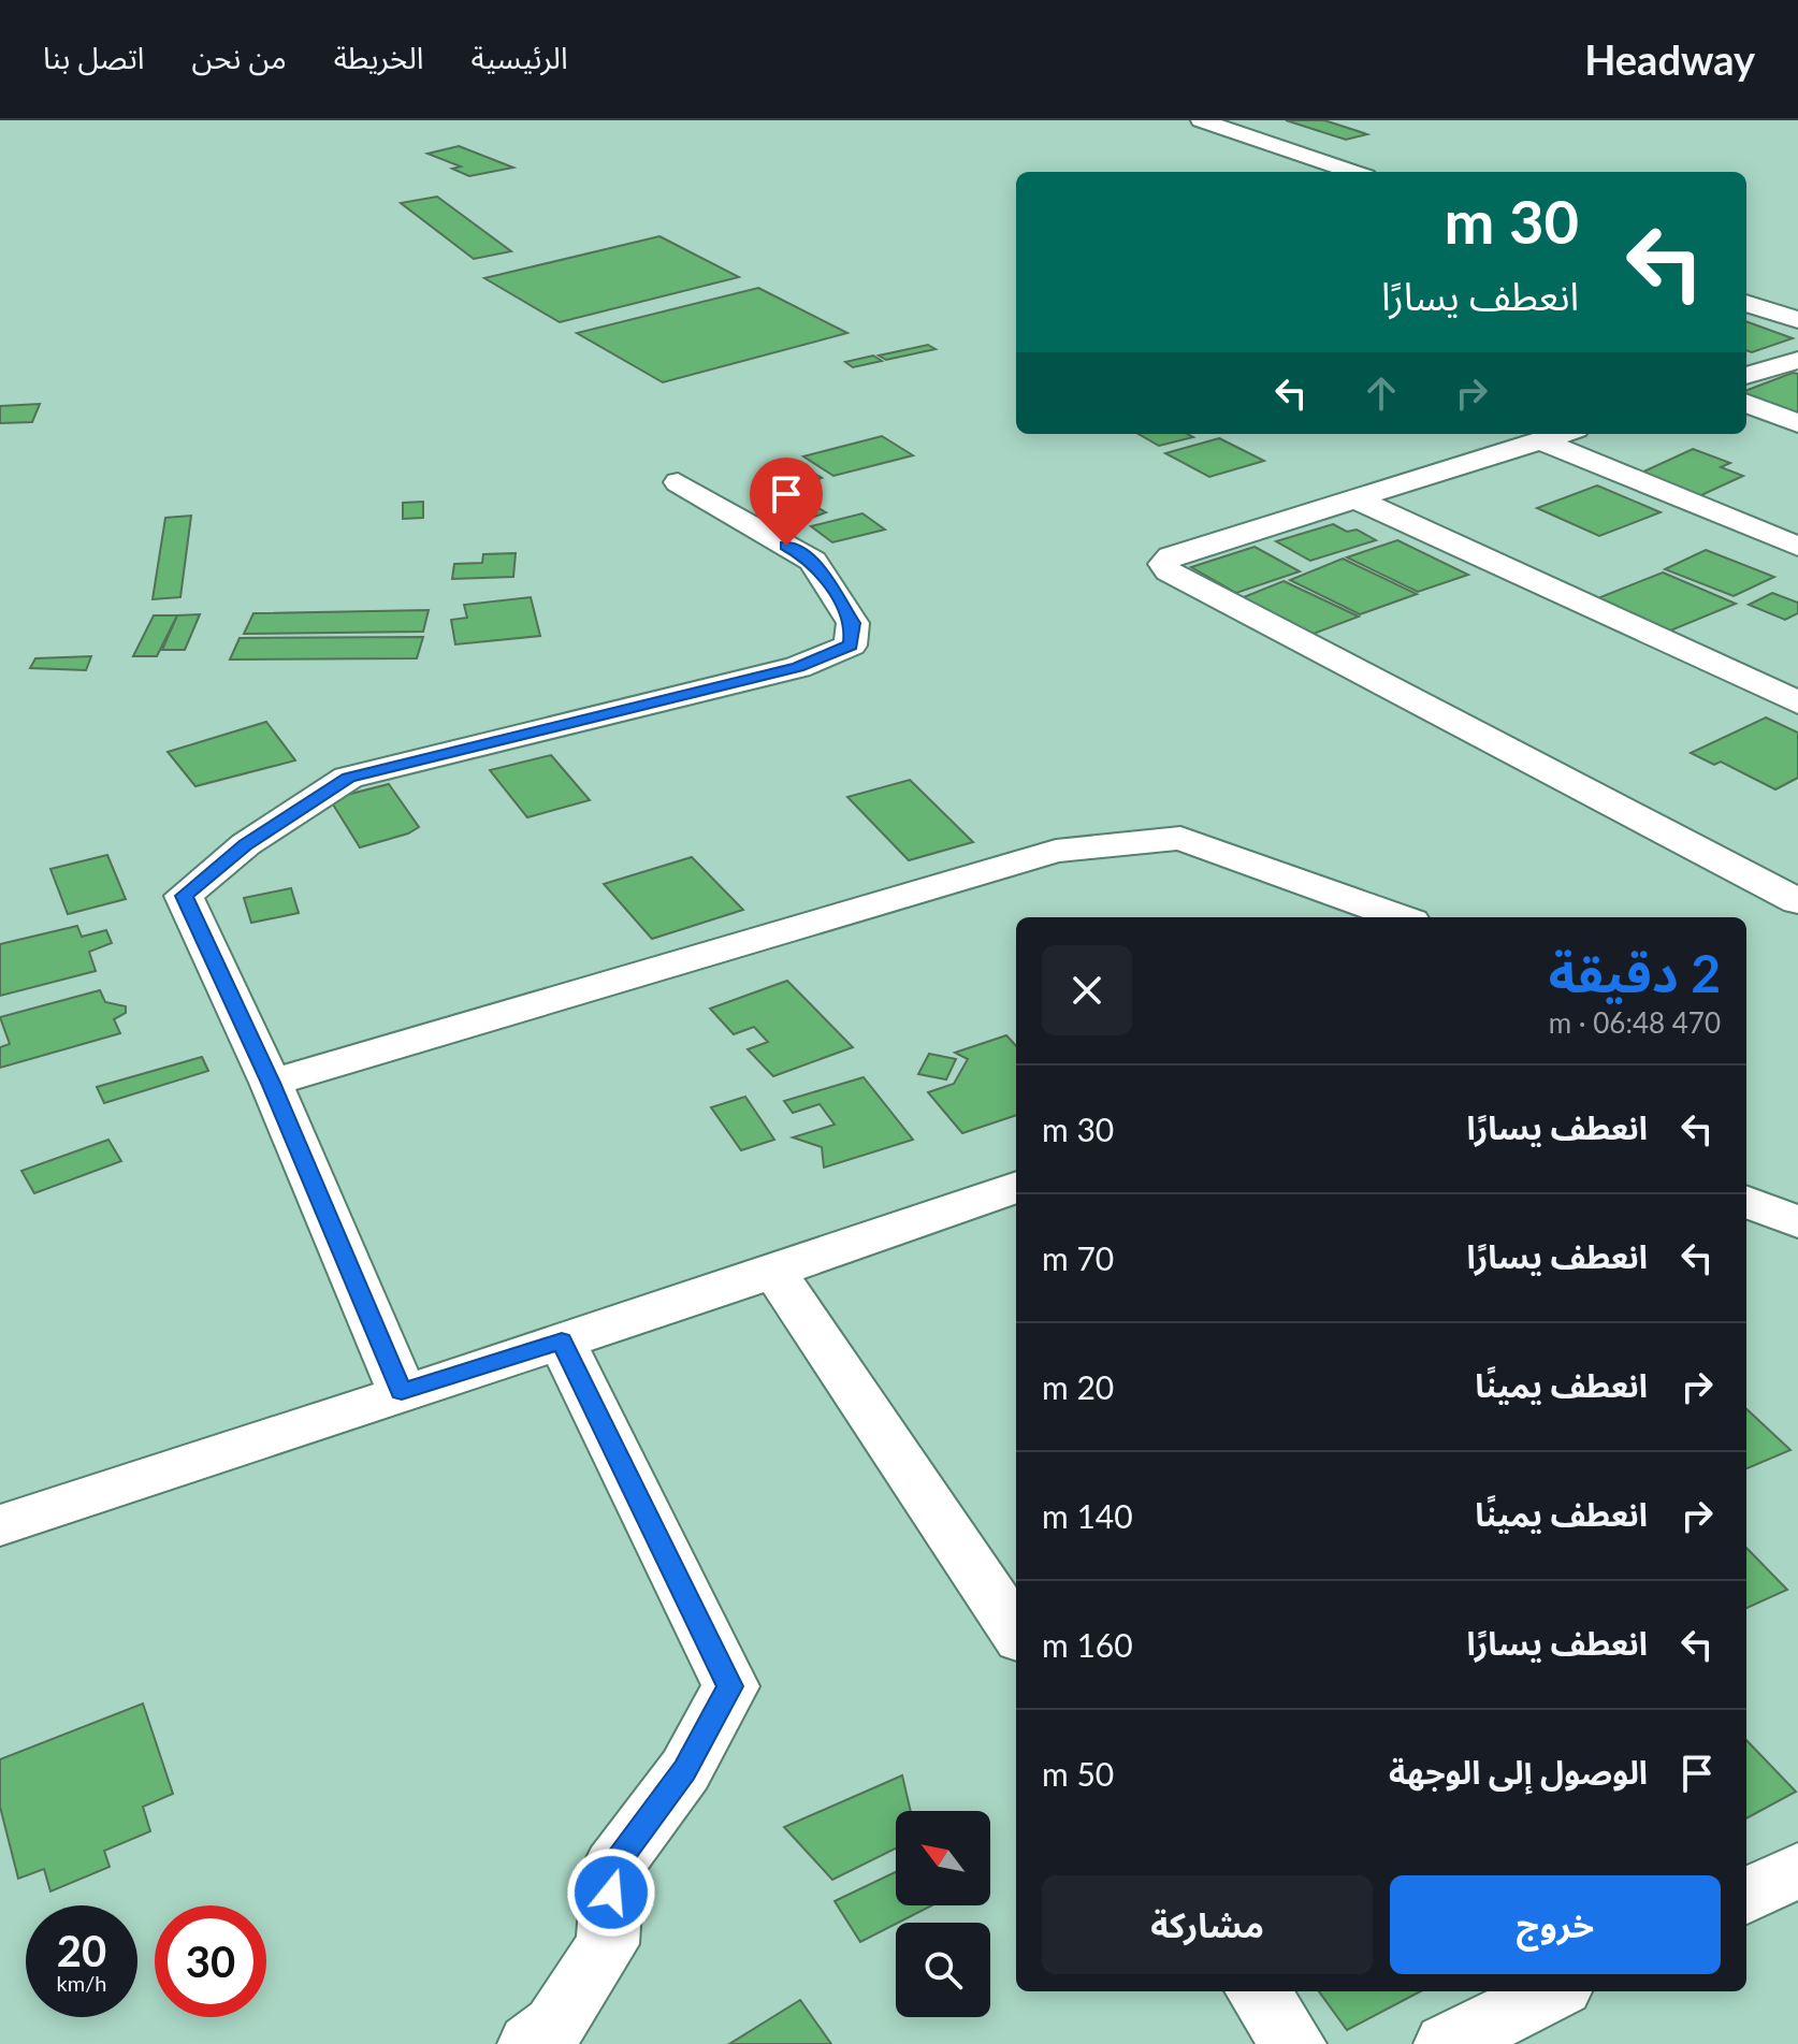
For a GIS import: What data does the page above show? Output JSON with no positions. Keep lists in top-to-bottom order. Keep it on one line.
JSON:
{"north":"top left","page":{"header":"Headway","nav":["الرئيسية","الخريطة","من نحن","اتصل بنا"],"turn":["30 m","انعطف يسارًا"],"heading":["2 دقيقة","470 m · 06:48"],"list":[{"name":"انعطف يسارًا","value":"30 m"},{"name":"انعطف يسارًا","value":"70 m"},{"name":"انعطف يمينًا","value":"20 m"},{"name":"انعطف يمينًا","value":"140 m"},{"name":"انعطف يسارًا","value":"160 m"},{"name":"الوصول إلى الوجهة","value":"50 m"}],"buttons":["خروج","مشاركة"],"speed":"20 km/h","limit":"30"}}
